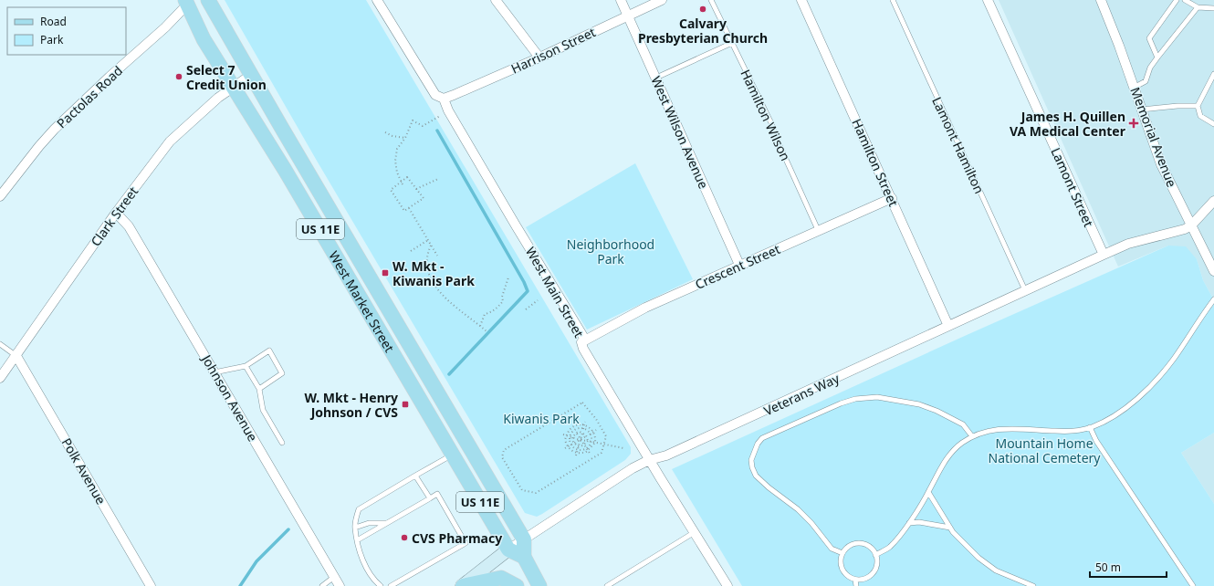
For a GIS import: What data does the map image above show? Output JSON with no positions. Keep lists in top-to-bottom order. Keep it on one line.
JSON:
{"streets":{"main road":["US 11E","West Market Street"],"street":["Harrison Street","Pactolas Road","West Wilson Avenue","Memorial Avenue","Hamilton Street","Lamont Street","Clark Street","Crescent Street","West Main Street","Veterans Way","Johnson Avenue","Polk Avenue"],"lane":["Hamilton Wilson","Lamont Hamilton"]},"crossings":[["Harrison Street","West Wilson Avenue"],["Harrison Street","West Main Street"],["Pactolas Road","West Market Street"],["Hamilton Wilson","Crescent Street"],["West Wilson Avenue","Crescent Street"],["Memorial Avenue","Veterans Way"],["Lamont Hamilton","Veterans Way"],["Hamilton Street","Crescent Street"],["Hamilton Street","Veterans Way"],["Lamont Street","Veterans Way"],["Clark Street","West Market Street"],["Clark Street","Johnson Avenue"],["Clark Street","Polk Avenue"],["Crescent Street","West Main Street"],["West Main Street","Veterans Way"],["West Market Street","Veterans Way"]],"parks":["Neighborhood Park","Kiwanis Park","Mountain Home National Cemetery"],"places":{"other":["Calvary Presbyterian Church","Select 7 Credit Union","CVS Pharmacy"],"health":["James H. Quillen VA Medical Center"],"transit":["W. Mkt - Kiwanis Park","W. Mkt - Henry Johnson / CVS"]},"legend":["Road","Park"],"scale_bar":"50 m"}
